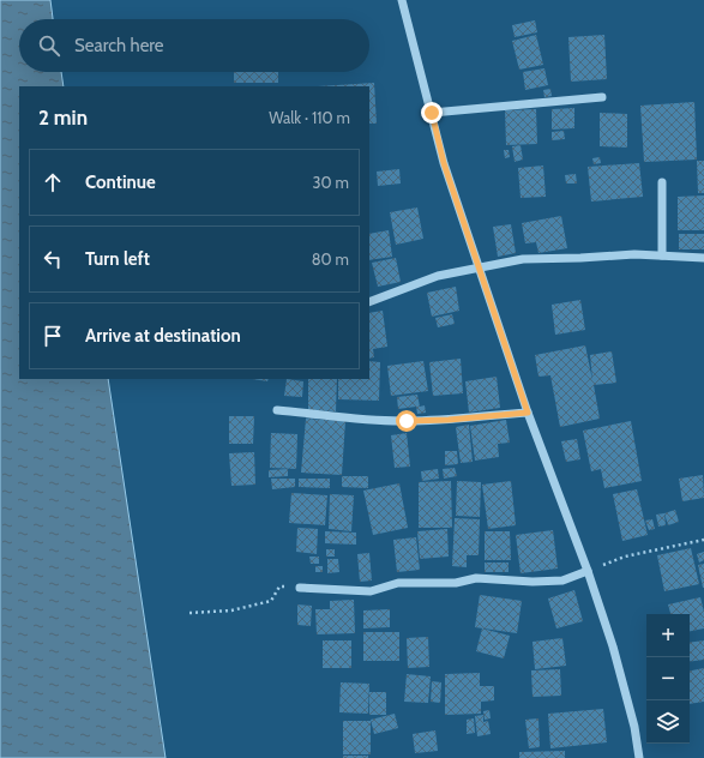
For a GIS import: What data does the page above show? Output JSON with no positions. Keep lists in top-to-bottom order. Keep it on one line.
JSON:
{"page":{"search":"Search here","heading":["2 min","Walk · 110 m"],"list":[["Continue","30 m"],["Turn left","80 m"],"Arrive at destination"],"map_buttons":["+","−"]}}
